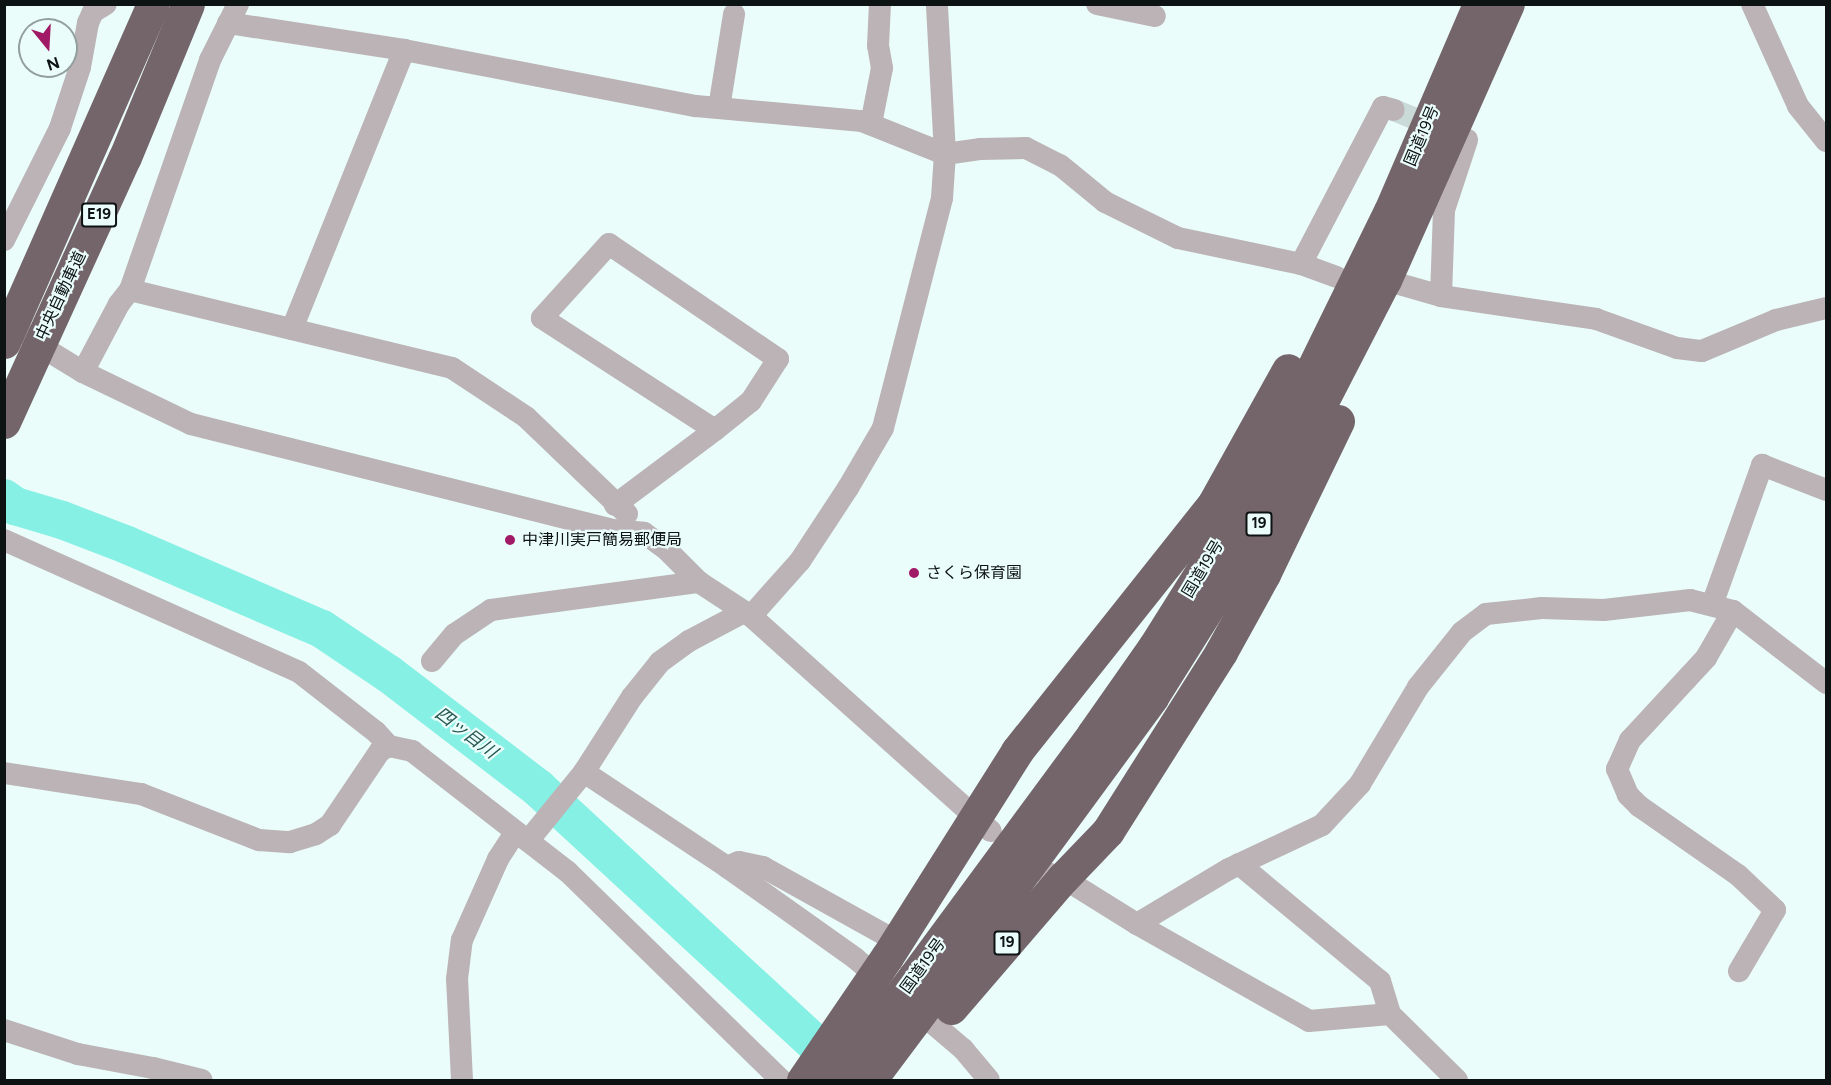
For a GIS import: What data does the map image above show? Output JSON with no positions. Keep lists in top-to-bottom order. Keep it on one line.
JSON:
{"streets":{"highway":["国道19号","E19","中央自動車道","19"]},"crossings":[["国道19号","19"]],"water":["四ッ目川"],"places":["中津川実戸簡易郵便局","さくら保育園"],"north":"bottom"}
